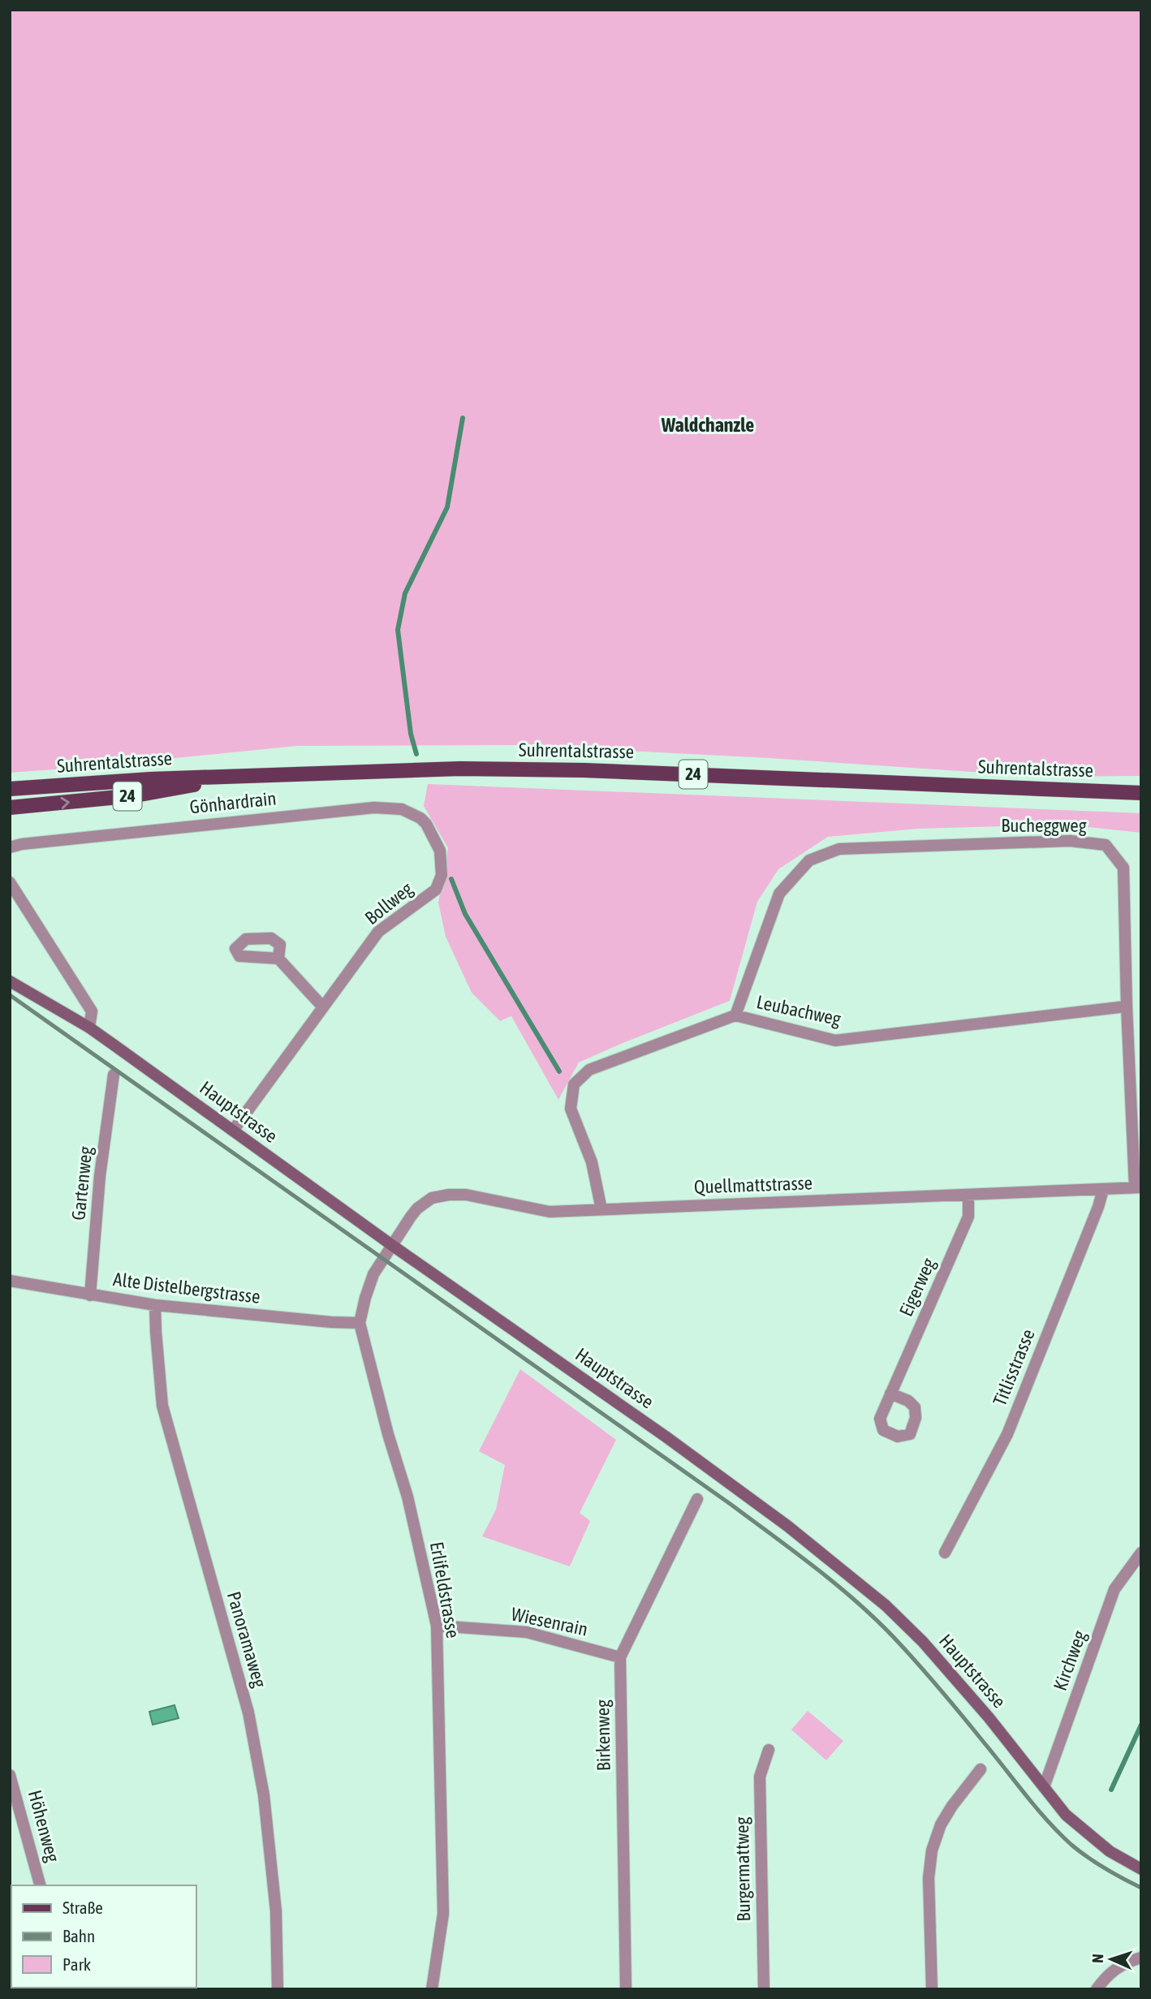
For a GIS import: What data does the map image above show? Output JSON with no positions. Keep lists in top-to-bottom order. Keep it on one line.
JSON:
{"streets":{"main road":["Suhrentalstrasse","24","Hauptstrasse"],"street":["Gönhardrain","Bucheggweg","Bollweg","Leubachweg","Gartenweg","Quellmattstrasse","Eigerweg","Alte Distelbergstrasse","Titlisstrasse","Erlifeldstrasse","Wiesenrain","Panoramaweg","Kirchweg","Birkenweg","Höhenweg","Burgermattweg"]},"crossings":[["Suhrentalstrasse","24"],["Gönhardrain","Bollweg"],["Bucheggweg","Leubachweg"],["Bucheggweg","Quellmattstrasse"],["Bollweg","Hauptstrasse"],["Leubachweg","Quellmattstrasse"],["Hauptstrasse","Quellmattstrasse"],["Hauptstrasse","Erlifeldstrasse"],["Hauptstrasse","Kirchweg"],["Gartenweg","Alte Distelbergstrasse"],["Quellmattstrasse","Eigerweg"],["Quellmattstrasse","Titlisstrasse"],["Quellmattstrasse","Erlifeldstrasse"],["Alte Distelbergstrasse","Erlifeldstrasse"],["Alte Distelbergstrasse","Panoramaweg"],["Erlifeldstrasse","Wiesenrain"],["Wiesenrain","Birkenweg"]],"districts":["Waldchanzle"],"legend":["Straße","Bahn","Park"],"north":"left"}
